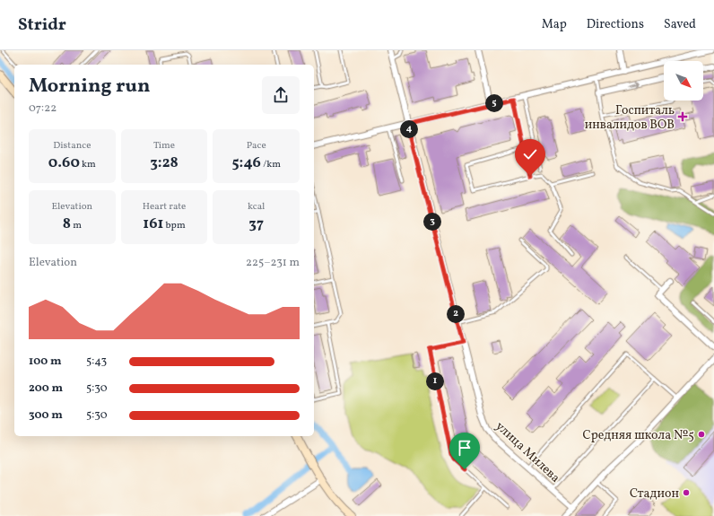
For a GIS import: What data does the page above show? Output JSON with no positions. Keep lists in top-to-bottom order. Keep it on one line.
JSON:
{"streets":{"street":["улица Милева"]},"places":{"health":["Госпиталь инвалидов ВОВ"],"other":["Средняя школа №5","Стадион"]},"north":"bottom right","page":{"header":"Stridr","nav":["Map","Directions","Saved"],"heading":["Morning run","07:22"],"pins":["5","4","3","2","1"],"stats":[["Distance","0.60 km"],["Time","3:28"],["Pace","5:46 /km"],["Elevation","8 m"],["Heart rate","161 bpm"],["kcal","37"]],"chart":["Elevation","225–231 m"],"list":[{"name":"100 m","note":"5:43"},{"name":"200 m","note":"5:30"},{"name":"300 m","note":"5:30"}]}}
